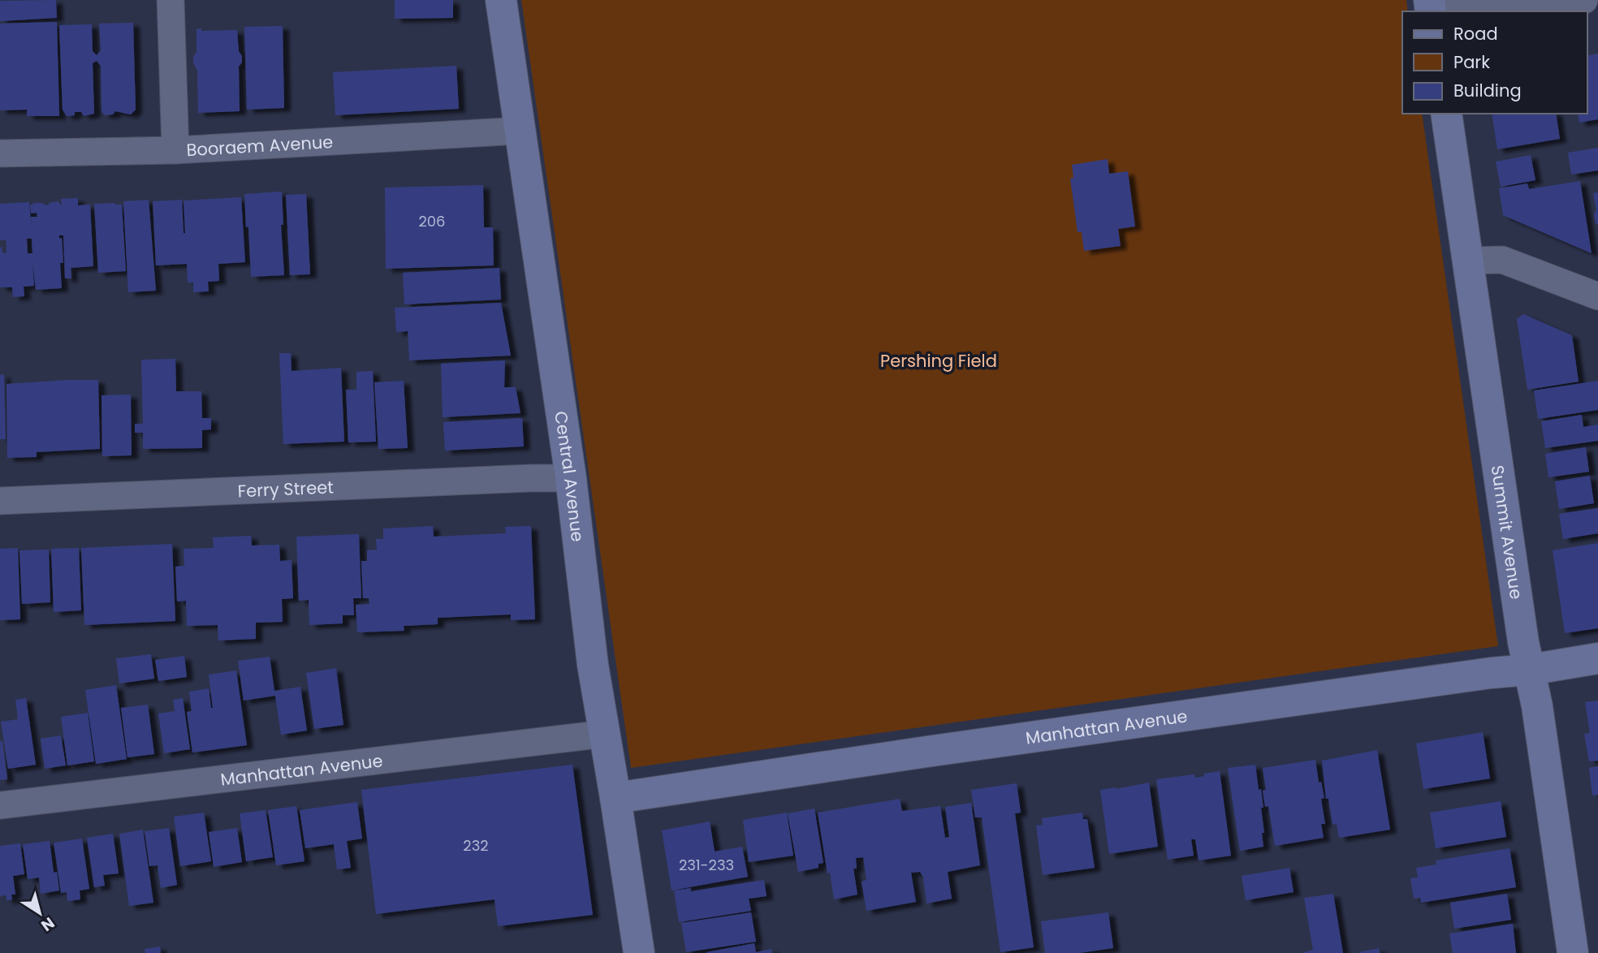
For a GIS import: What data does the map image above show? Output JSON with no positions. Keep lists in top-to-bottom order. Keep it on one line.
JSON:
{"streets":{"street":["Booraem Avenue","Central Avenue","Ferry Street","Summit Avenue","Manhattan Avenue"]},"crossings":[["Booraem Avenue","Central Avenue"],["Central Avenue","Ferry Street"],["Central Avenue","Manhattan Avenue"],["Summit Avenue","Manhattan Avenue"]],"parks":["Pershing Field"],"house_numbers":["206","232","231-233"],"legend":["Road","Park","Building"],"north":"bottom right"}
